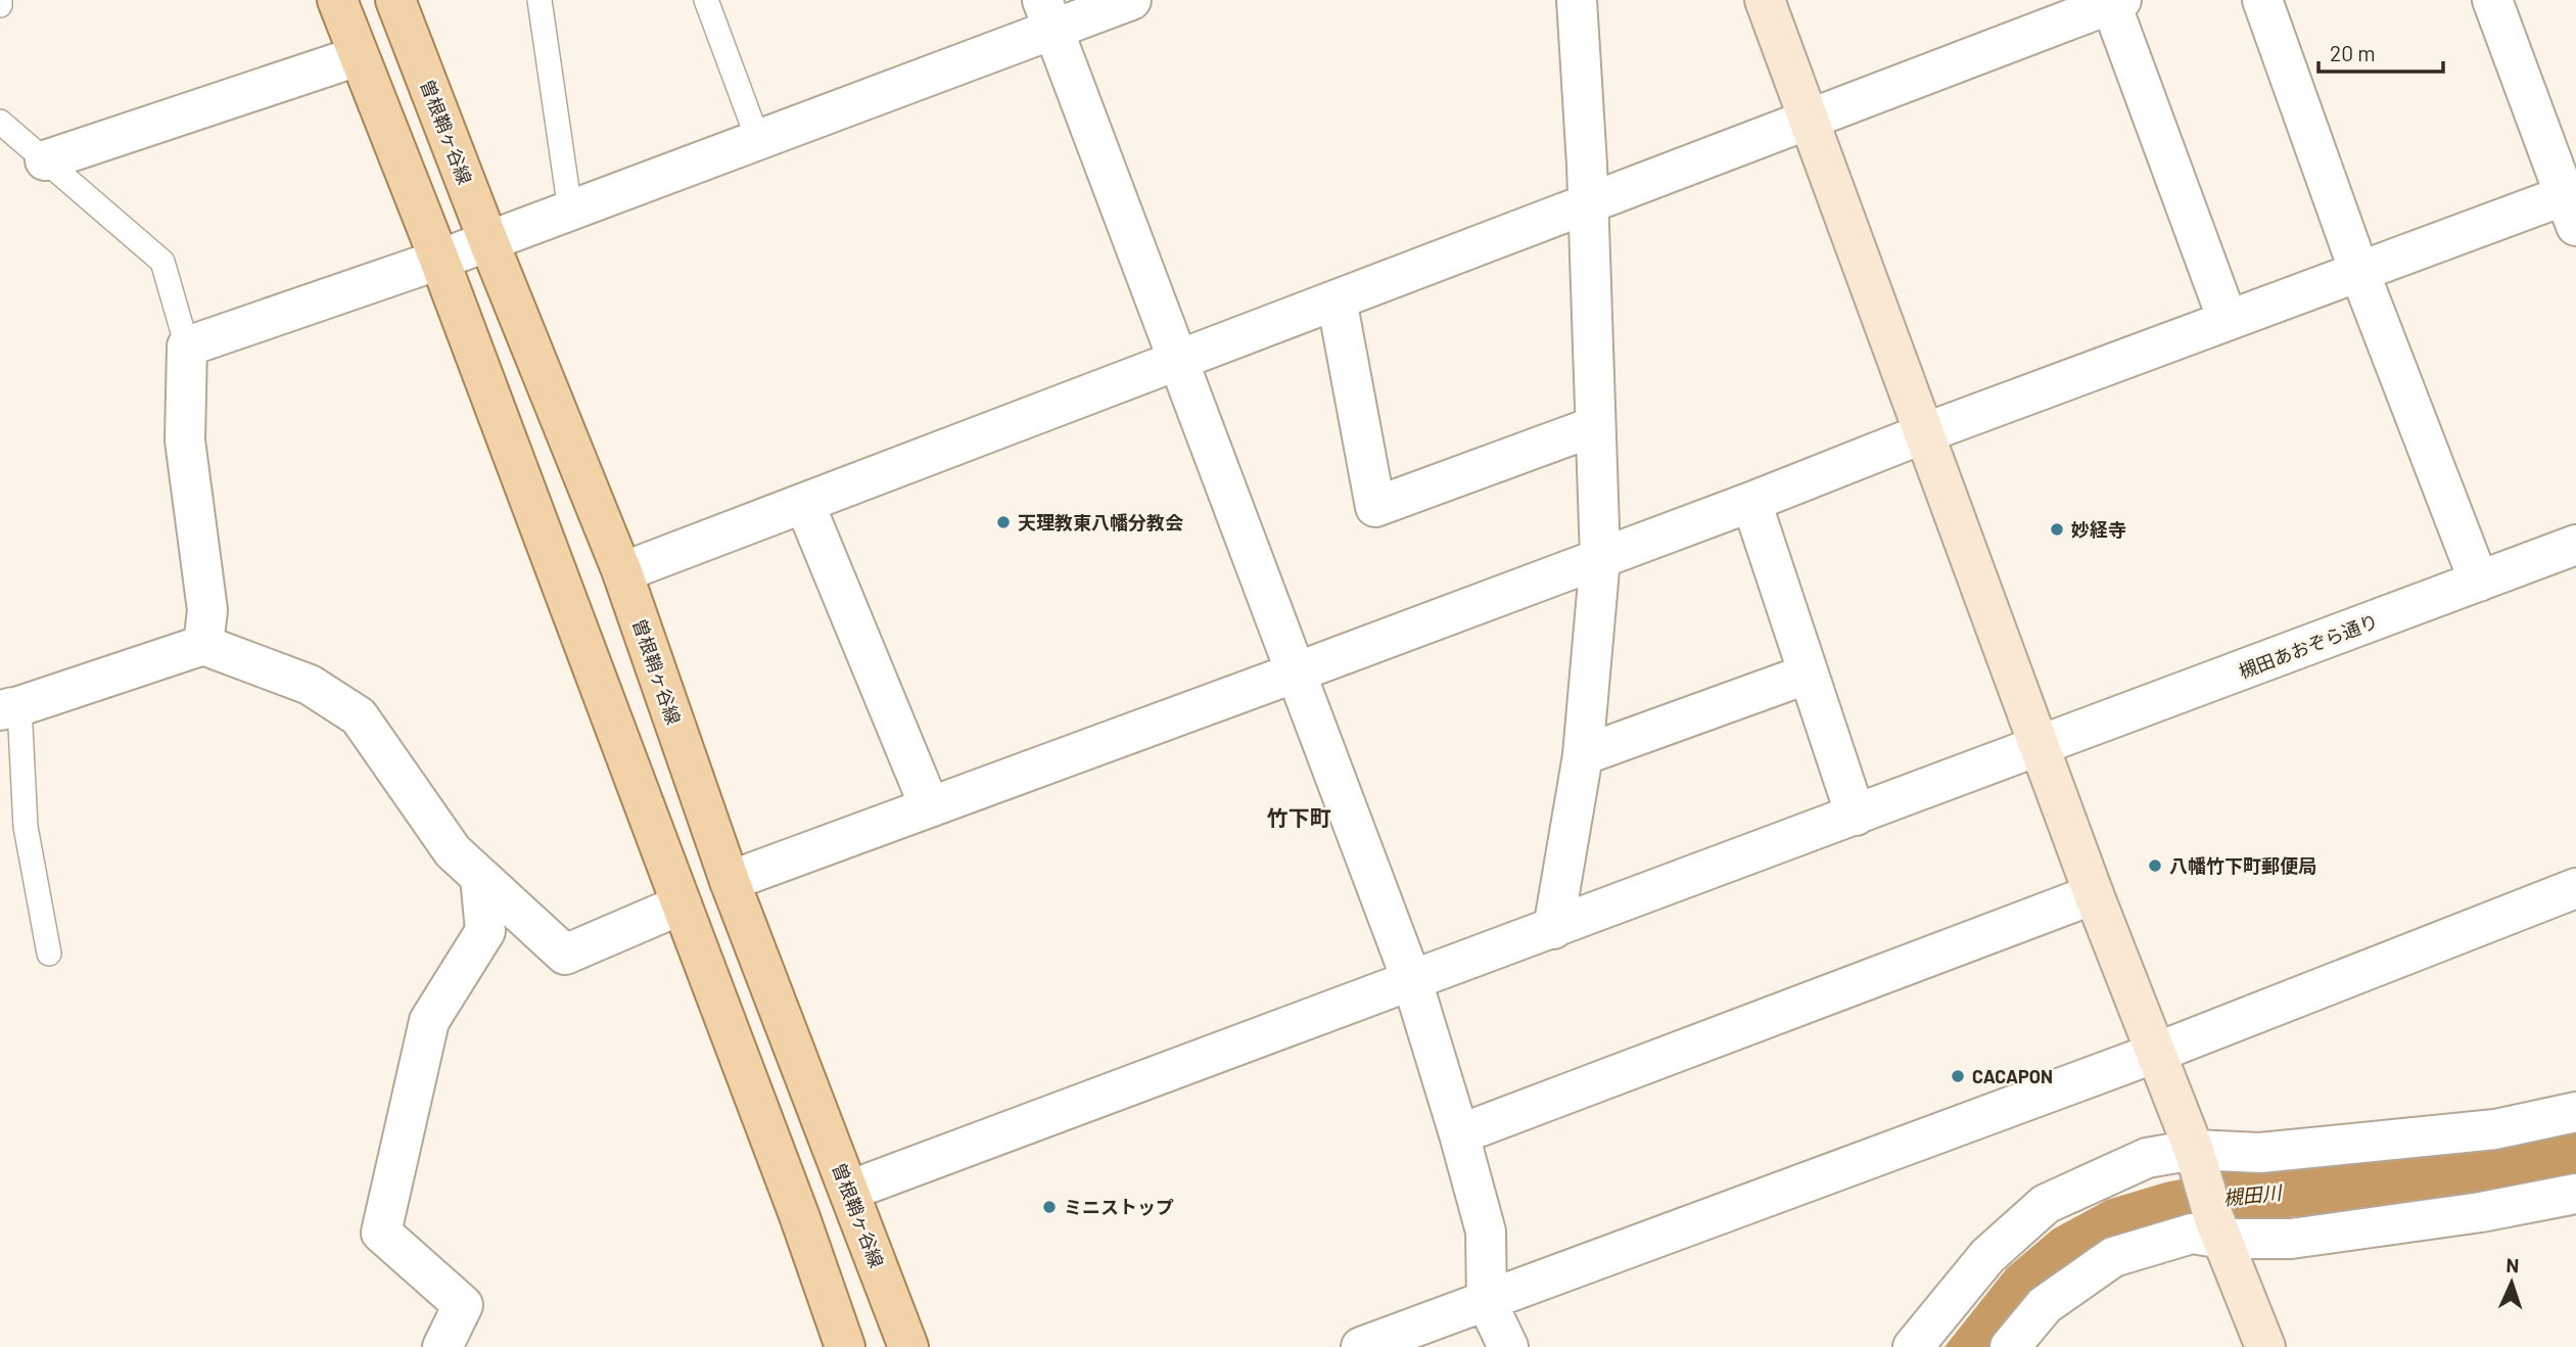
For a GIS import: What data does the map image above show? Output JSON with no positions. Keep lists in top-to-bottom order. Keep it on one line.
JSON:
{"streets":{"main road":["曽根鞘ヶ谷線"],"street":["槻田あおぞら通り"]},"crossings":[["曽根鞘ヶ谷線","槻田あおぞら通り"]],"districts":["竹下町"],"water":["槻田川"],"places":["天理教東八幡分教会","妙経寺","八幡竹下町郵便局","CACAPON","ミニストップ"],"scale_bar":"20 m","north":"top"}
